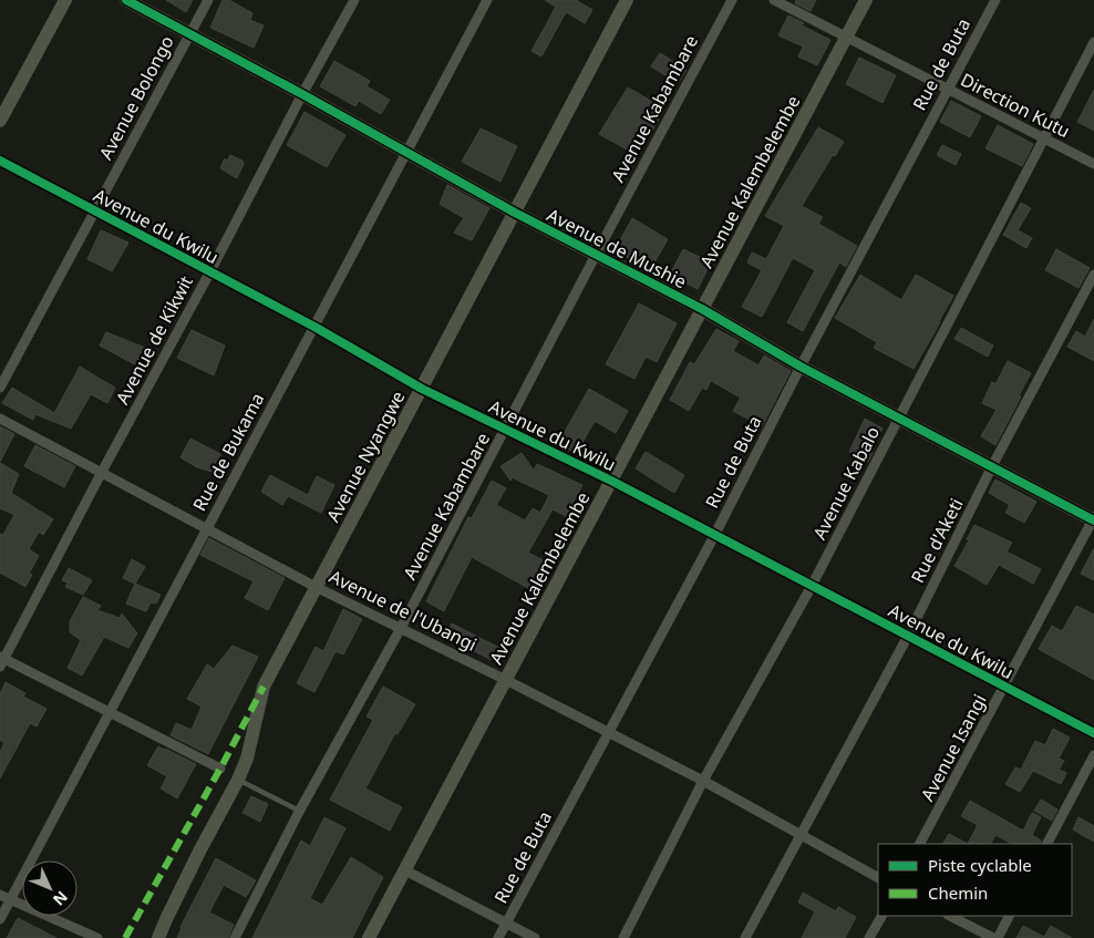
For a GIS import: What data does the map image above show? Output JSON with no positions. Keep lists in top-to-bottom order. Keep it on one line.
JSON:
{"streets":{"street":["Rue de Buta","Avenue Bolongo","Direction Kutu","Avenue Kabambare","Avenue Kalembelembe","Avenue du Kwilu","Avenue de Mushie","Avenue de Kikwit","Rue de Bukama","Avenue Nyangwe","Avenue Kabalo","Rue d'Aketi","Avenue de l'Ubangi","Avenue Isangi"]},"crossings":[["Rue de Buta","Direction Kutu"],["Rue de Buta","Avenue du Kwilu"],["Rue de Buta","Avenue de Mushie"],["Rue de Buta","Avenue de l'Ubangi"],["Avenue Bolongo","Avenue du Kwilu"],["Avenue Bolongo","Avenue de Mushie"],["Direction Kutu","Avenue Kalembelembe"],["Direction Kutu","Avenue Kabalo"],["Avenue Kabambare","Avenue du Kwilu"],["Avenue Kabambare","Avenue de Mushie"],["Avenue Kabambare","Avenue de l'Ubangi"],["Avenue Kalembelembe","Avenue du Kwilu"],["Avenue Kalembelembe","Avenue de Mushie"],["Avenue Kalembelembe","Avenue de l'Ubangi"],["Avenue du Kwilu","Avenue de Kikwit"],["Avenue du Kwilu","Rue de Bukama"],["Avenue du Kwilu","Avenue Nyangwe"],["Avenue du Kwilu","Avenue Kabalo"],["Avenue du Kwilu","Rue d'Aketi"],["Avenue du Kwilu","Avenue Isangi"],["Avenue de Mushie","Avenue de Kikwit"],["Avenue de Mushie","Rue de Bukama"],["Avenue de Mushie","Avenue Nyangwe"],["Avenue de Mushie","Avenue Kabalo"],["Avenue de Mushie","Rue d'Aketi"],["Avenue de Mushie","Avenue Isangi"],["Avenue de Kikwit","Avenue de l'Ubangi"],["Rue de Bukama","Avenue de l'Ubangi"],["Avenue Nyangwe","Avenue de l'Ubangi"],["Avenue Kabalo","Avenue de l'Ubangi"],["Rue d'Aketi","Avenue de l'Ubangi"]],"legend":["Piste cyclable","Chemin"],"north":"bottom right"}
